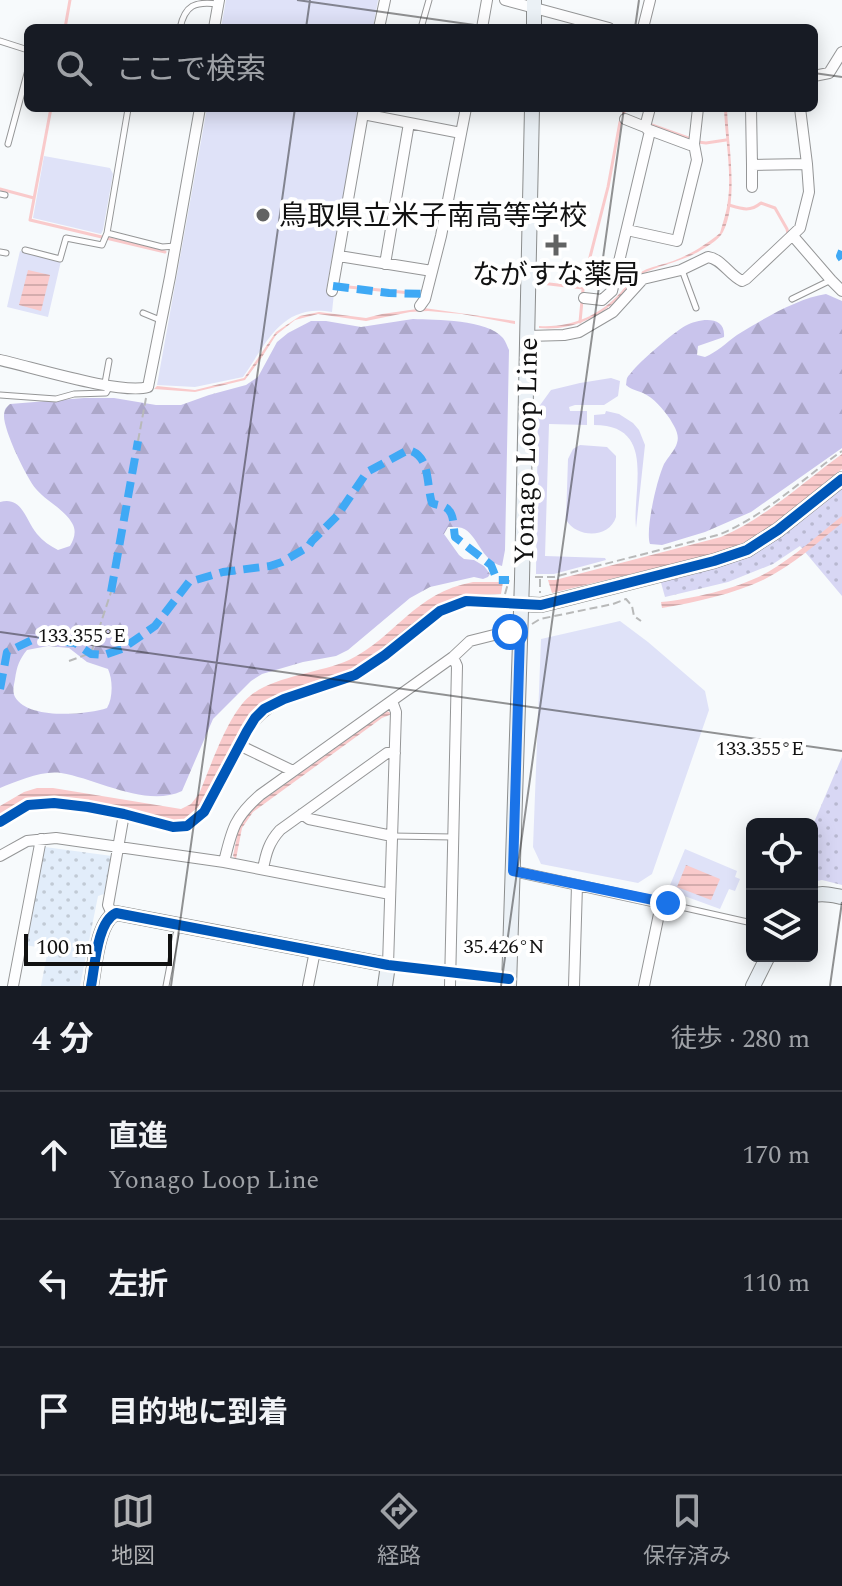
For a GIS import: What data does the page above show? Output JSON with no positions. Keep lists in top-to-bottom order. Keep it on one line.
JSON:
{"streets":{"main road":["Yonago Loop Line"]},"places":{"other":["鳥取県立米子南高等学校"],"health":["ながすな薬局"]},"scale_bar":"100 m","page":{"search":"ここで検索","scale":"100 m","heading":["4 分","徒歩 · 280 m"],"list":[["直進","Yonago Loop Line","170 m"],["左折","110 m"],"目的地に到着"],"nav":["地図","経路","保存済み"]},"coordinates":["133.355°E","35.426°N"]}
